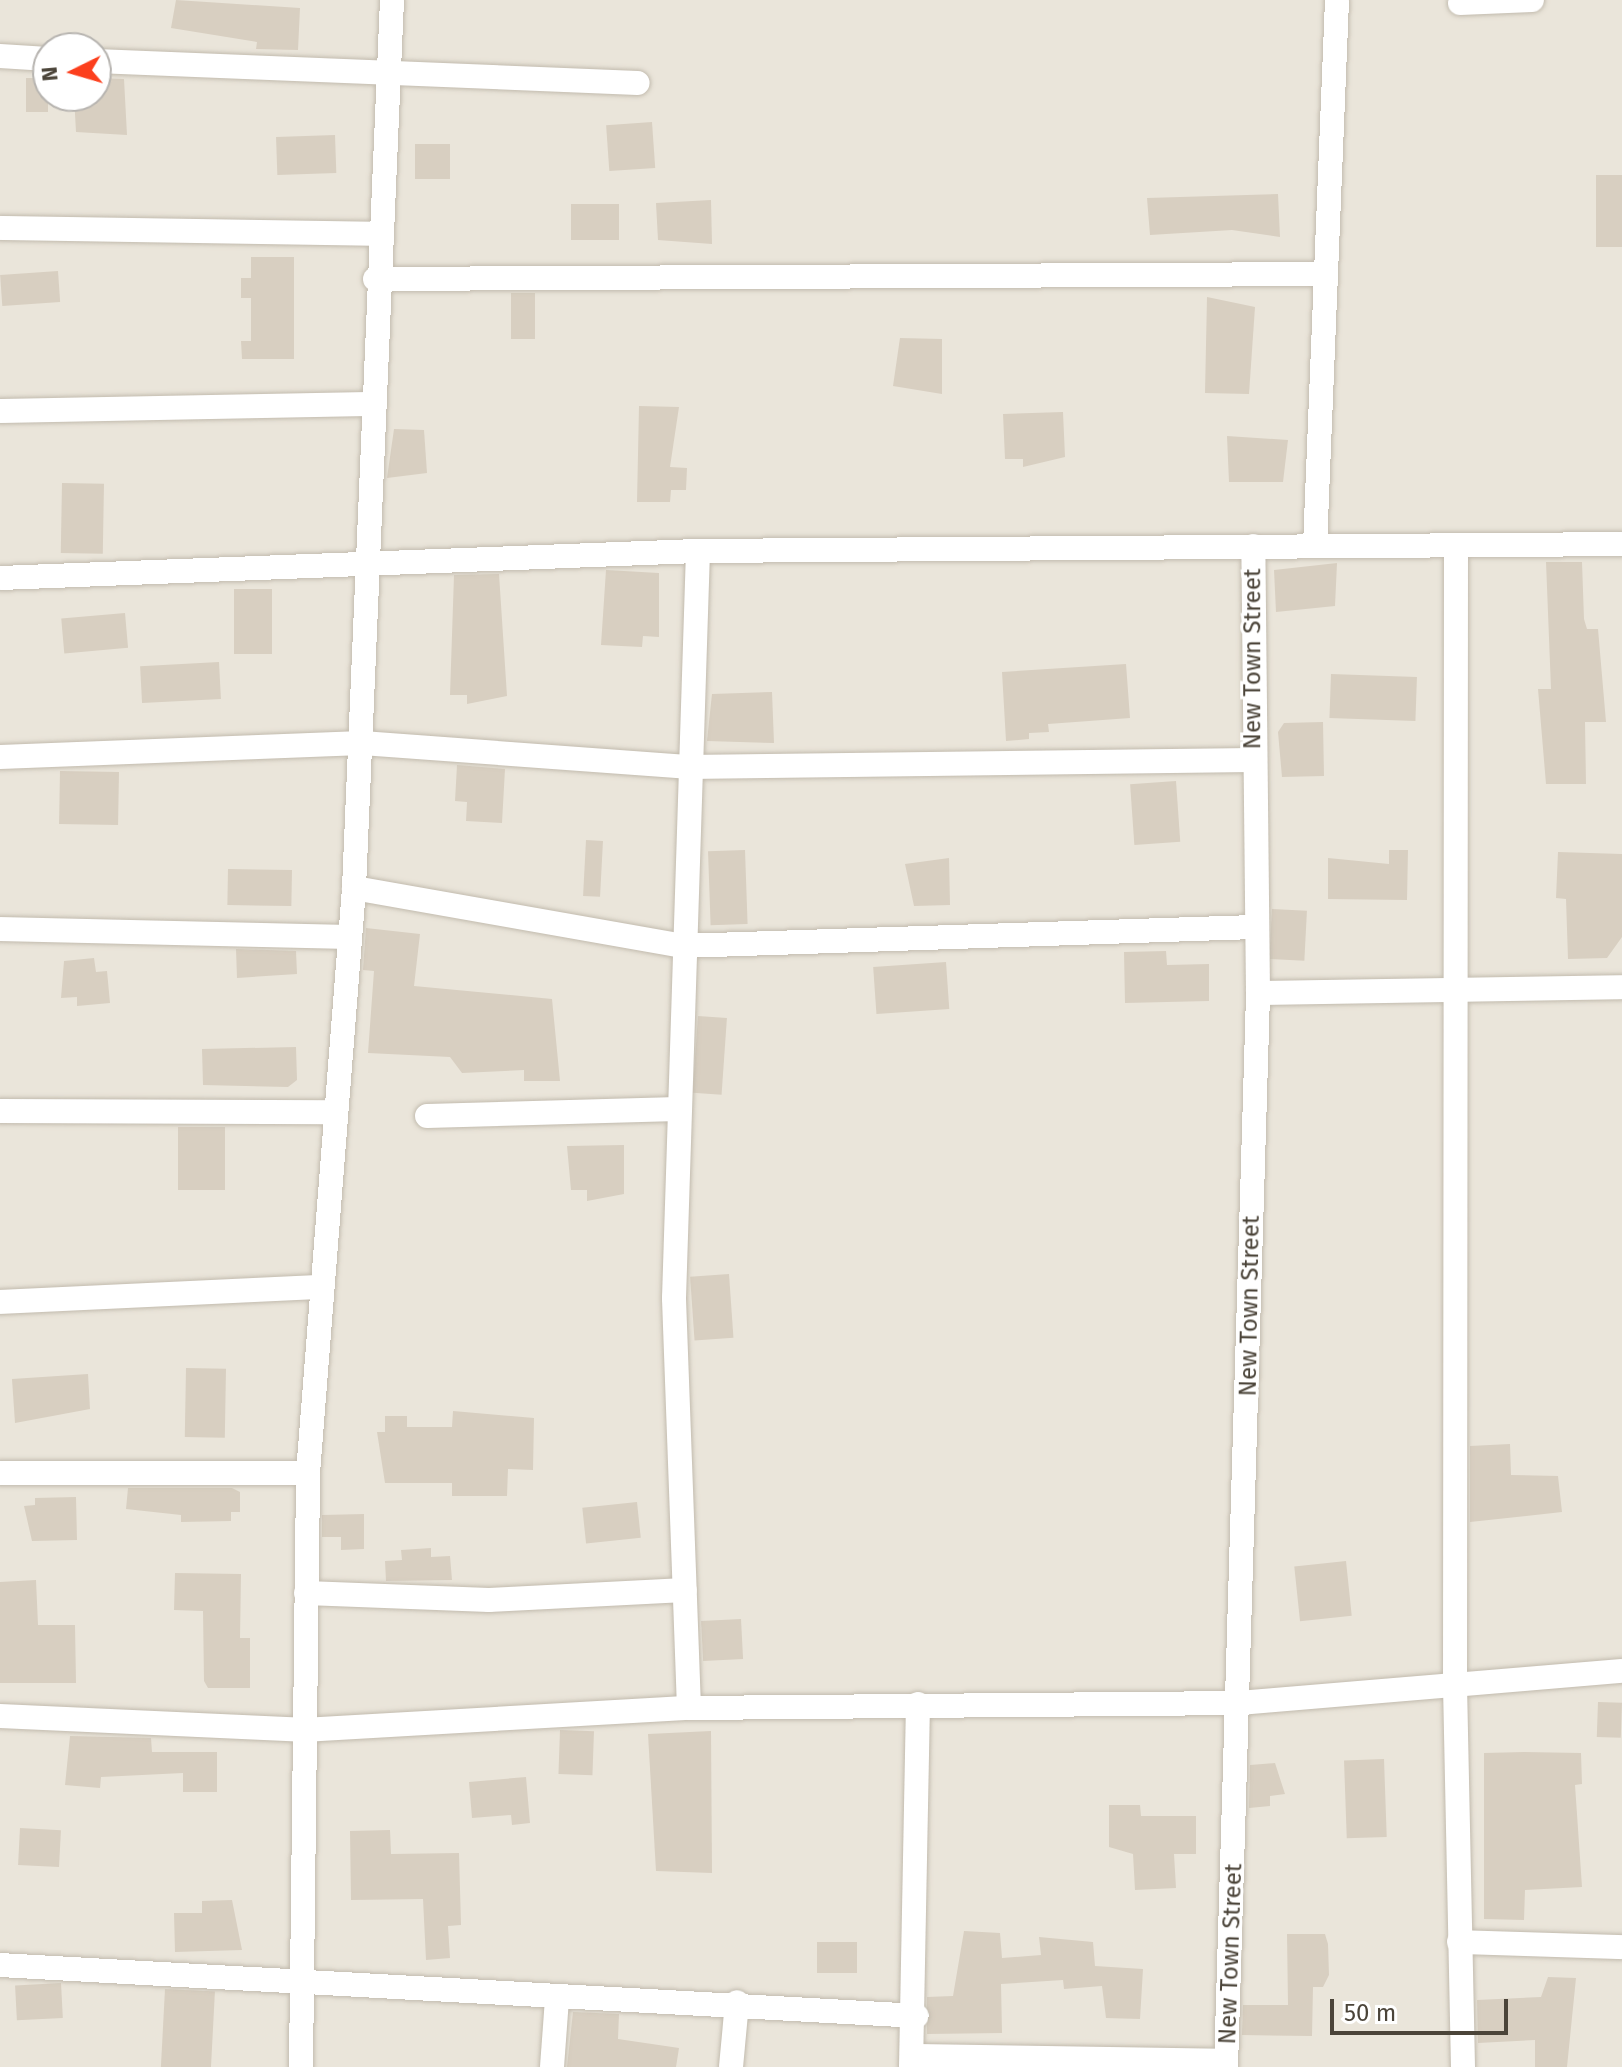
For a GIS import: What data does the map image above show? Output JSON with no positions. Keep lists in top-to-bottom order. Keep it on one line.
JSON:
{"streets":{"street":["New Town Street"]},"scale_bar":"50 m","north":"left"}
